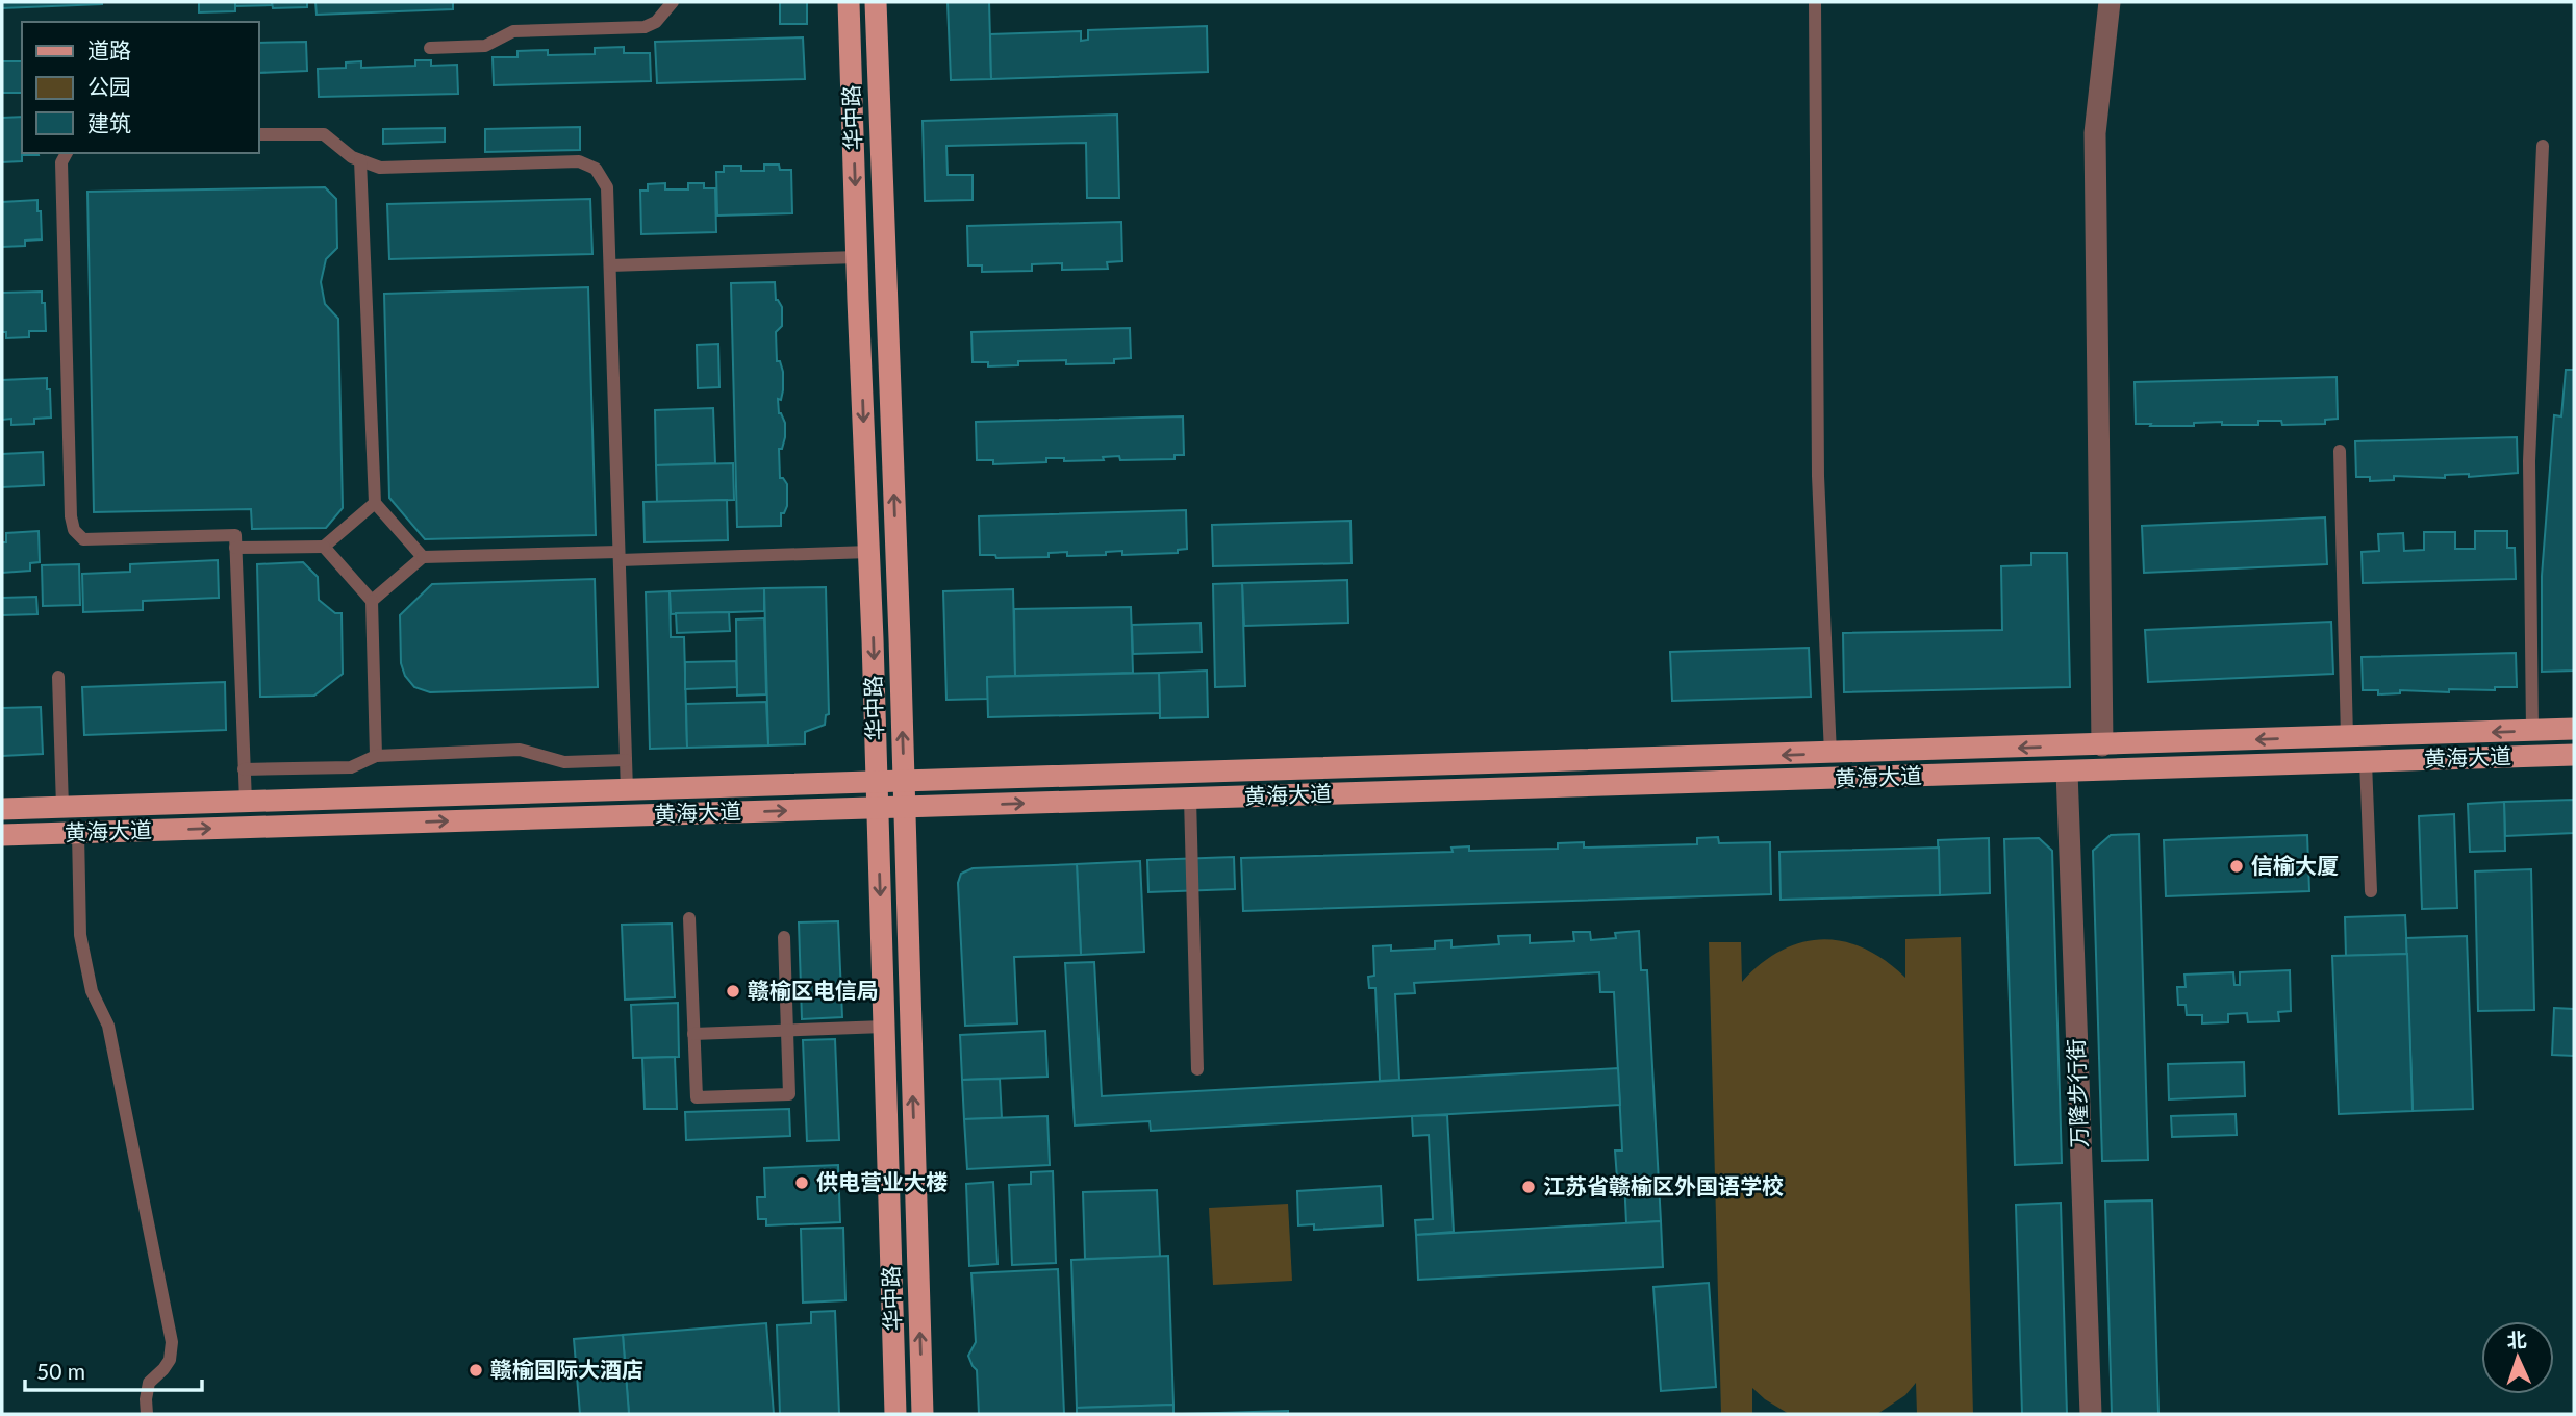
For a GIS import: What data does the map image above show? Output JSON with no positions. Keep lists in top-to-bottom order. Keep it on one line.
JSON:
{"streets":{"main road":["华中路","黄海大道"],"street":["万隆步行街"]},"crossings":[["华中路","黄海大道"],["黄海大道","万隆步行街"]],"places":["信榆大厦","赣榆区电信局","供电营业大楼","江苏省赣榆区外国语学校","赣榆国际大酒店"],"legend":["道路","公园","建筑"],"scale_bar":"50 m","north":"top"}
